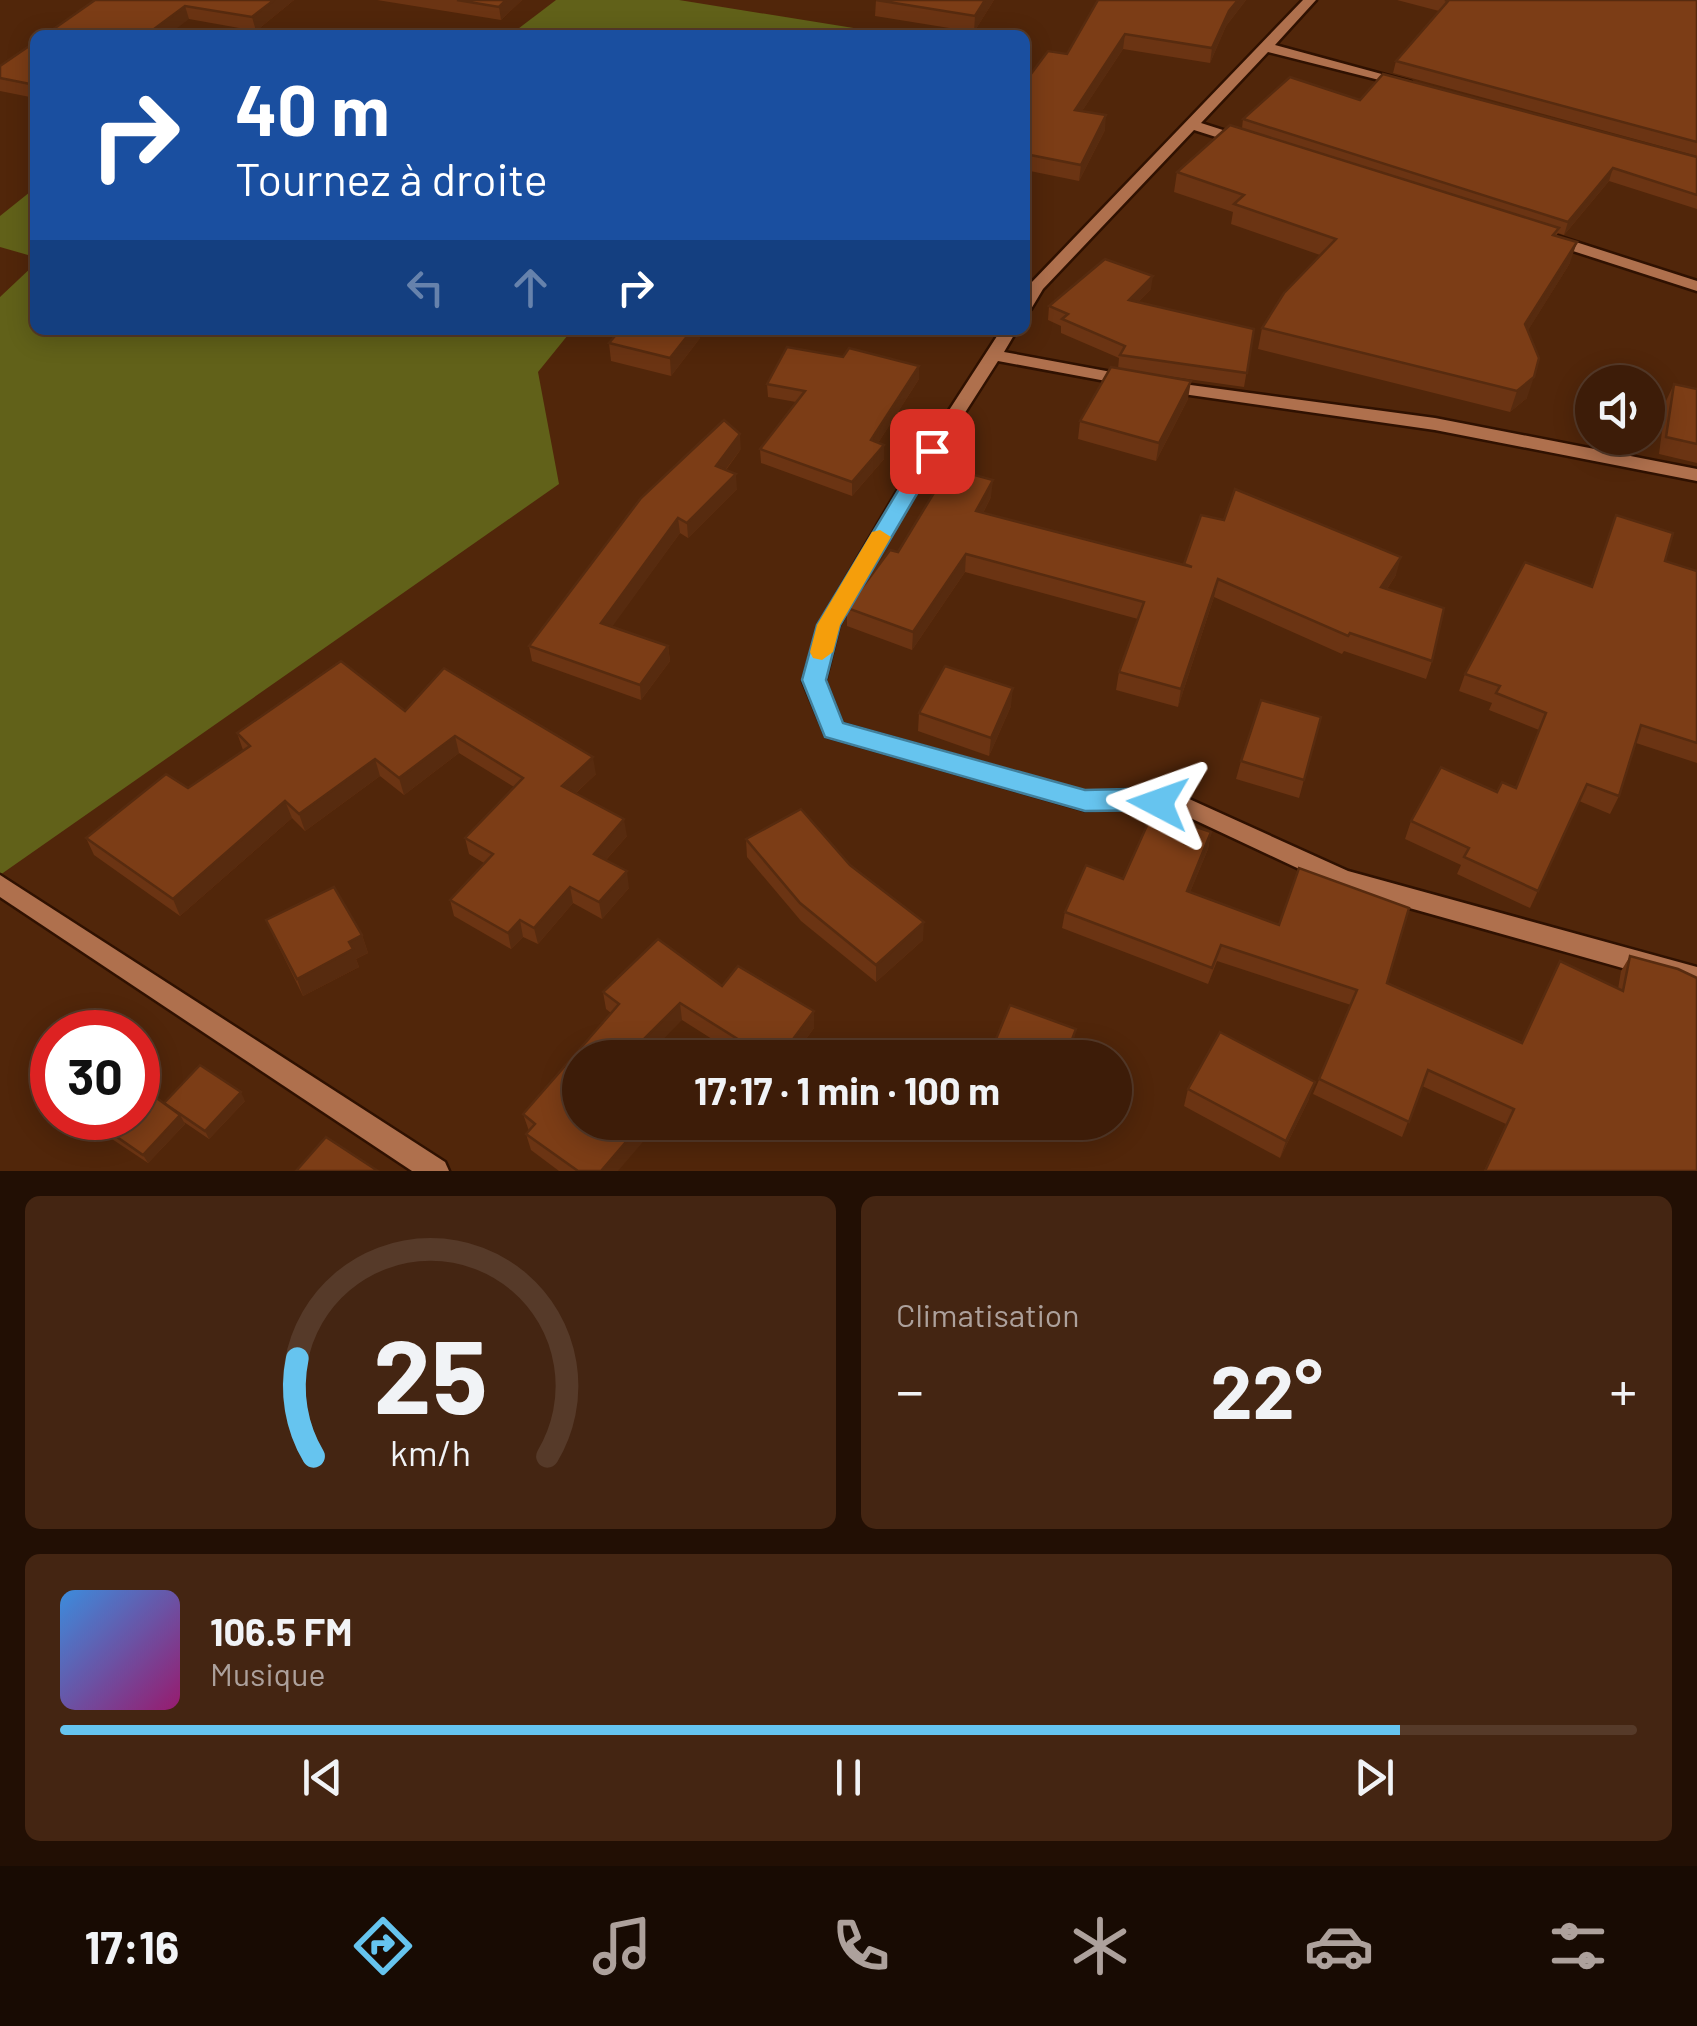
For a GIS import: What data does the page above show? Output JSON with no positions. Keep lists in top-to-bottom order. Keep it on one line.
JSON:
{"page":{"turn":["40 m","Tournez à droite"],"limit":"30","trip":"17:17 · 1 min · 100 m","tile":"Climatisation","heat":["−","22°","+"],"song":["106.5 FM","Musique"],"tabs":"17:16","gauge":["25","km/h"]}}
